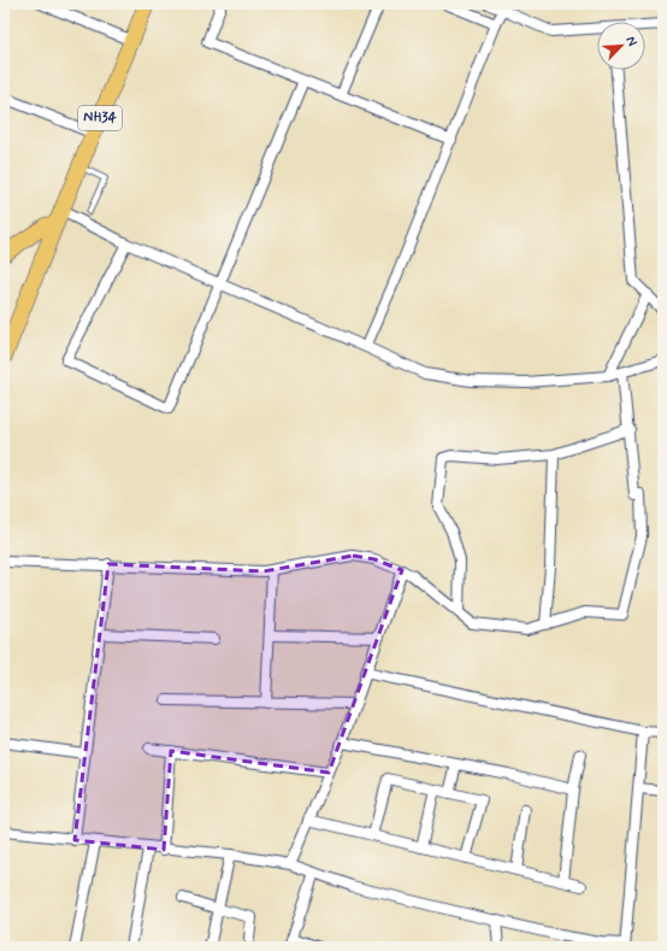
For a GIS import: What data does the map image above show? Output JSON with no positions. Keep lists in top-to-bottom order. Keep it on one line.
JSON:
{"streets":{"highway":["NH34"]},"north":"top right"}
